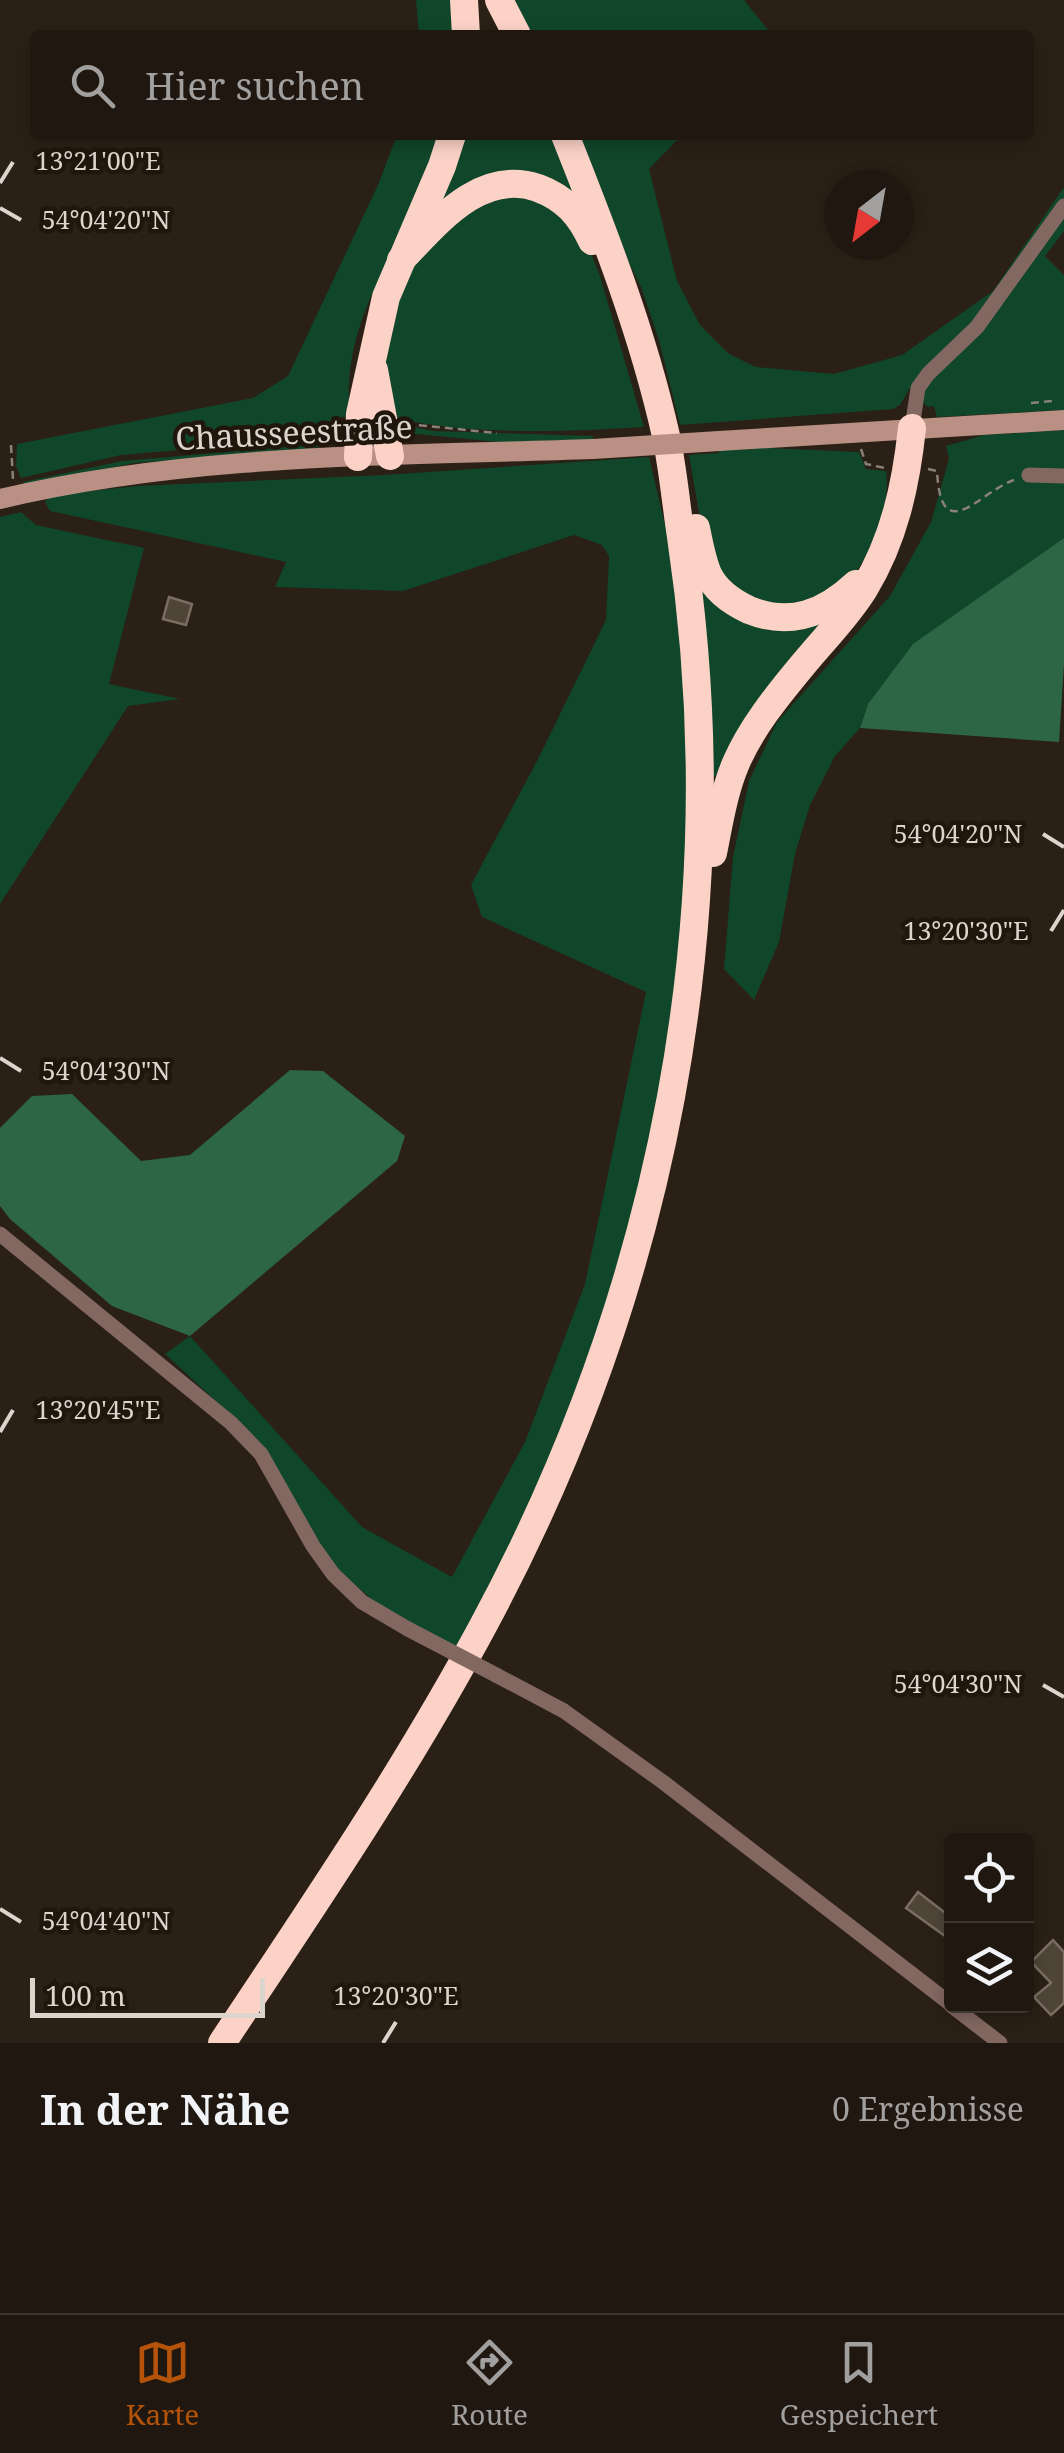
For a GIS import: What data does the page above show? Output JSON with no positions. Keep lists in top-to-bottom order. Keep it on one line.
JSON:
{"streets":{"main road":["Chausseestraße"]},"scale_bar":"100 m","north":"bottom left","page":{"search":"Hier suchen","scale":"100 m","heading":["In der Nähe","0 Ergebnisse"],"nav":["Karte","Route","Gespeichert"]},"coordinates":["13°21'00\"E","54°04'20\"N","13°20'30\"E","54°04'30\"N","13°20'45\"E","54°04'40\"N"]}
